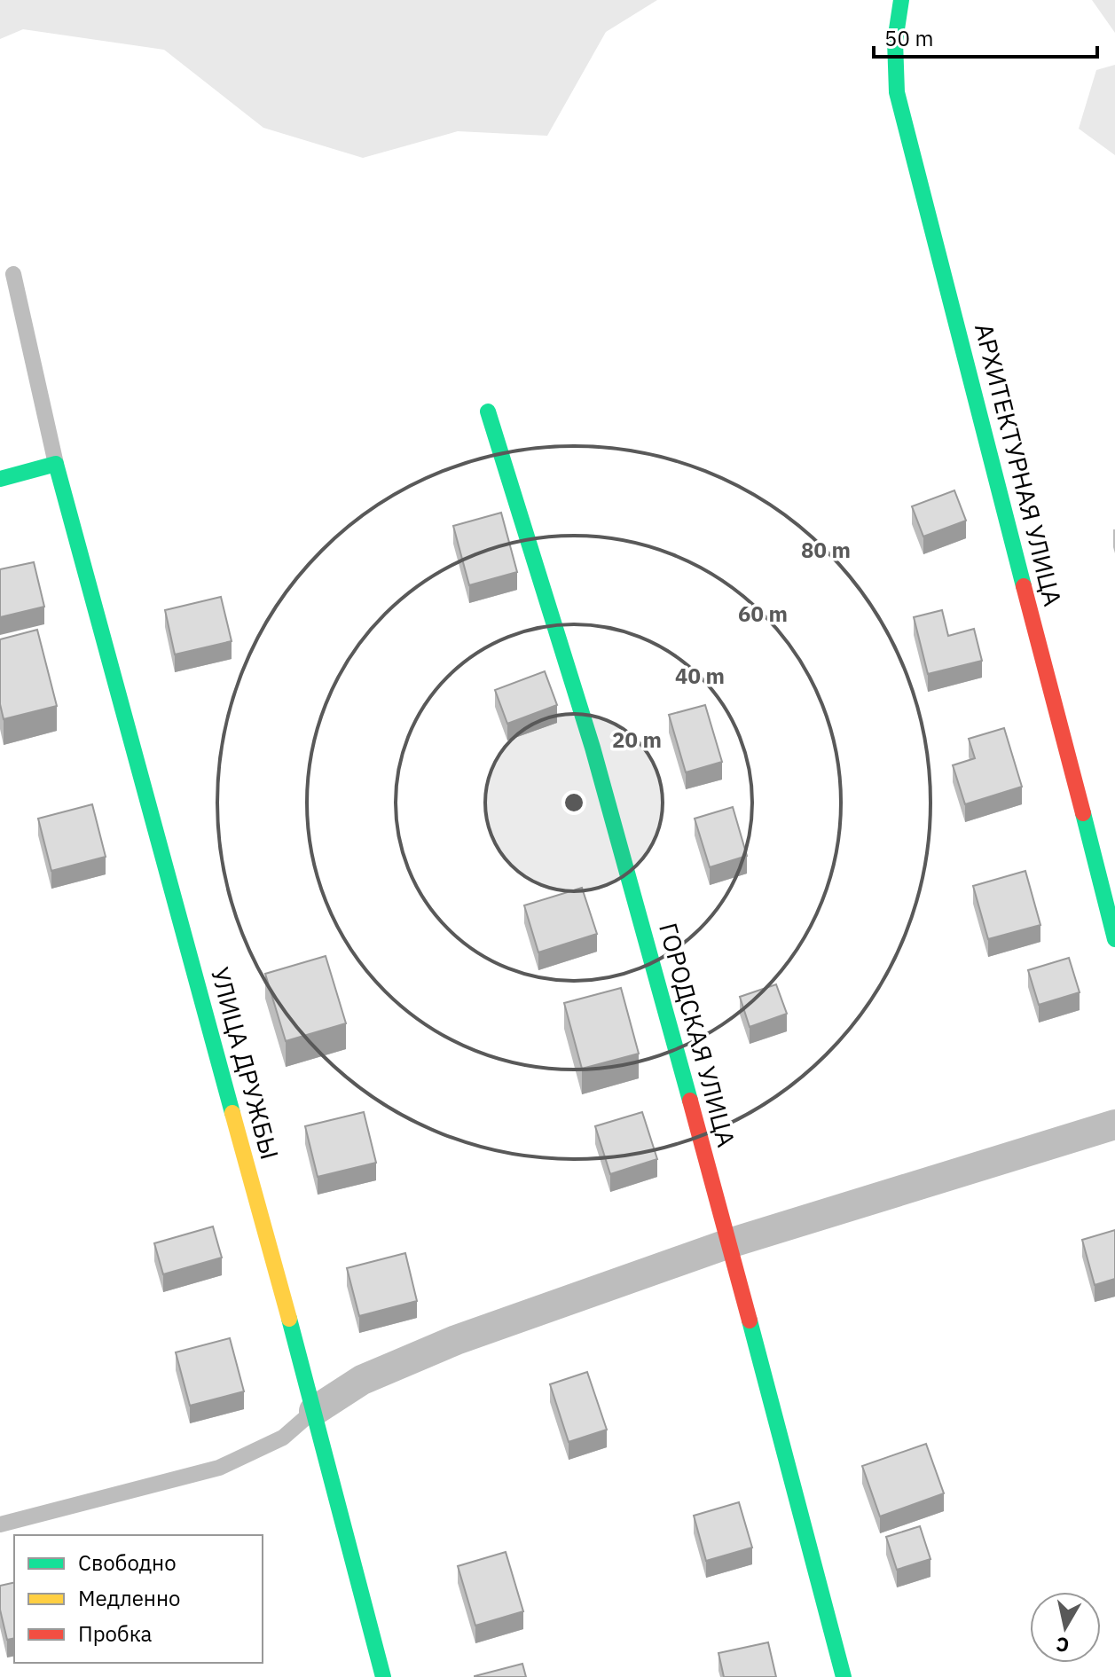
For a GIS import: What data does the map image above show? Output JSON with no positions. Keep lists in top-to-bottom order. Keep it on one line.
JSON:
{"streets":{"street":["АРХИТЕКТУРНАЯ УЛИЦА","ГОРОДСКАЯ УЛИЦА","УЛИЦА ДРУЖБЫ"]},"legend":["Свободно","Медленно","Пробка"],"scale_bar":"50 m","north":"bottom","rings":["80 m","60 m","40 m","20 m"]}
